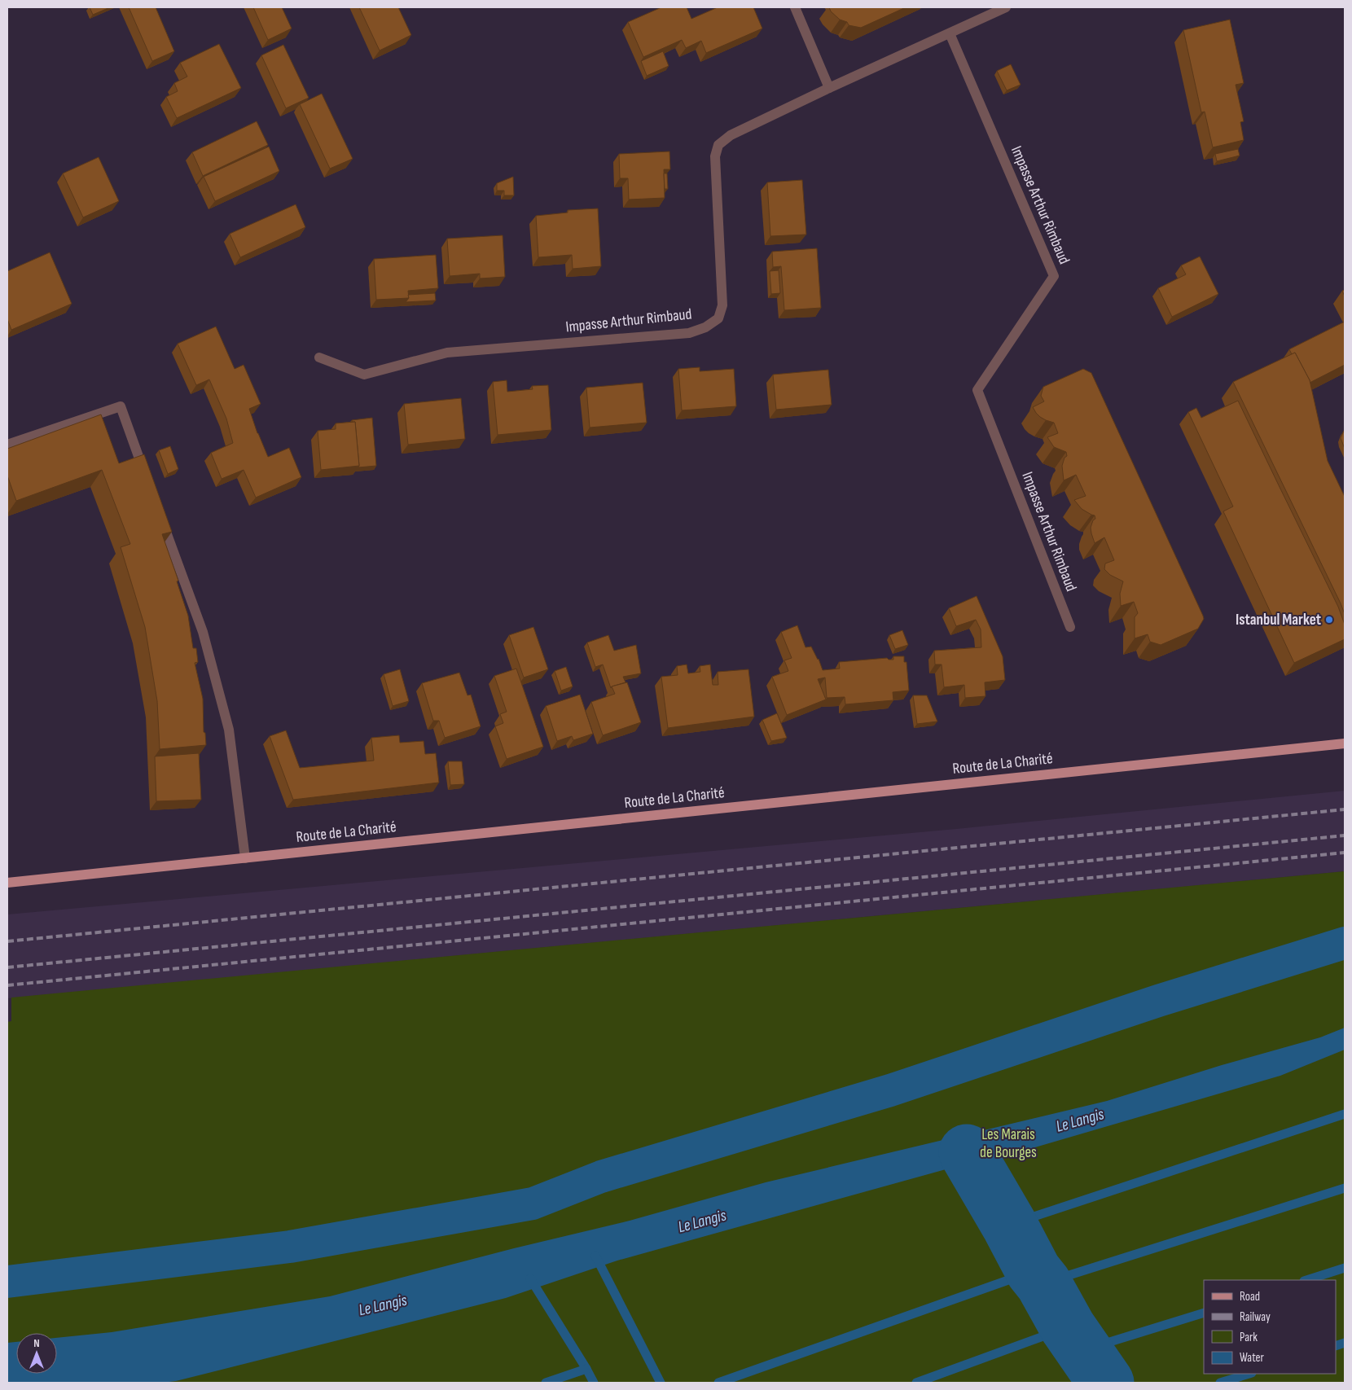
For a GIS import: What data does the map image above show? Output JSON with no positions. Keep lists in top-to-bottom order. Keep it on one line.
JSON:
{"streets":{"main road":["Route de La Charité"],"street":["Impasse Arthur Rimbaud"]},"water":["Le Langis"],"parks":["Les Marais de Bourges"],"places":["Istanbul Market"],"legend":["Road","Railway","Park","Water"],"north":"top"}
